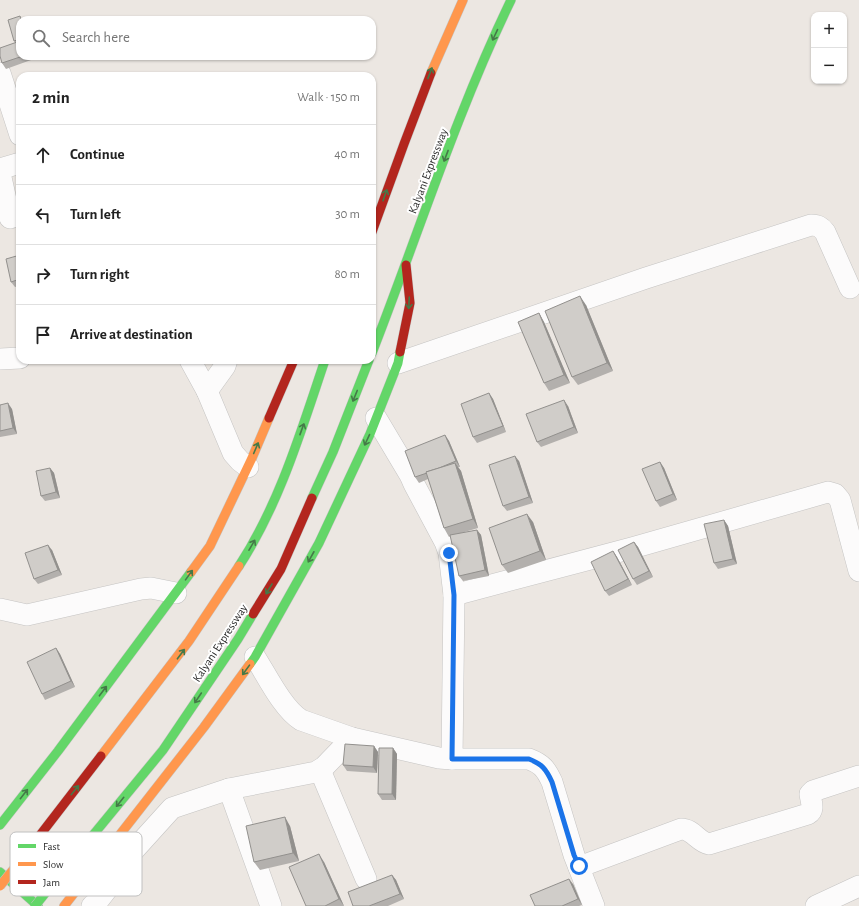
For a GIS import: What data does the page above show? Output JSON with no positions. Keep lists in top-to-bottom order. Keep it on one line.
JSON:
{"streets":{"main road":["Kalyani Expressway"]},"legend":["Fast","Slow","Jam"],"page":{"map_buttons":["+","−"],"search":"Search here","heading":["2 min","Walk · 150 m"],"list":[["Continue","40 m"],["Turn left","30 m"],["Turn right","80 m"],"Arrive at destination"]}}
